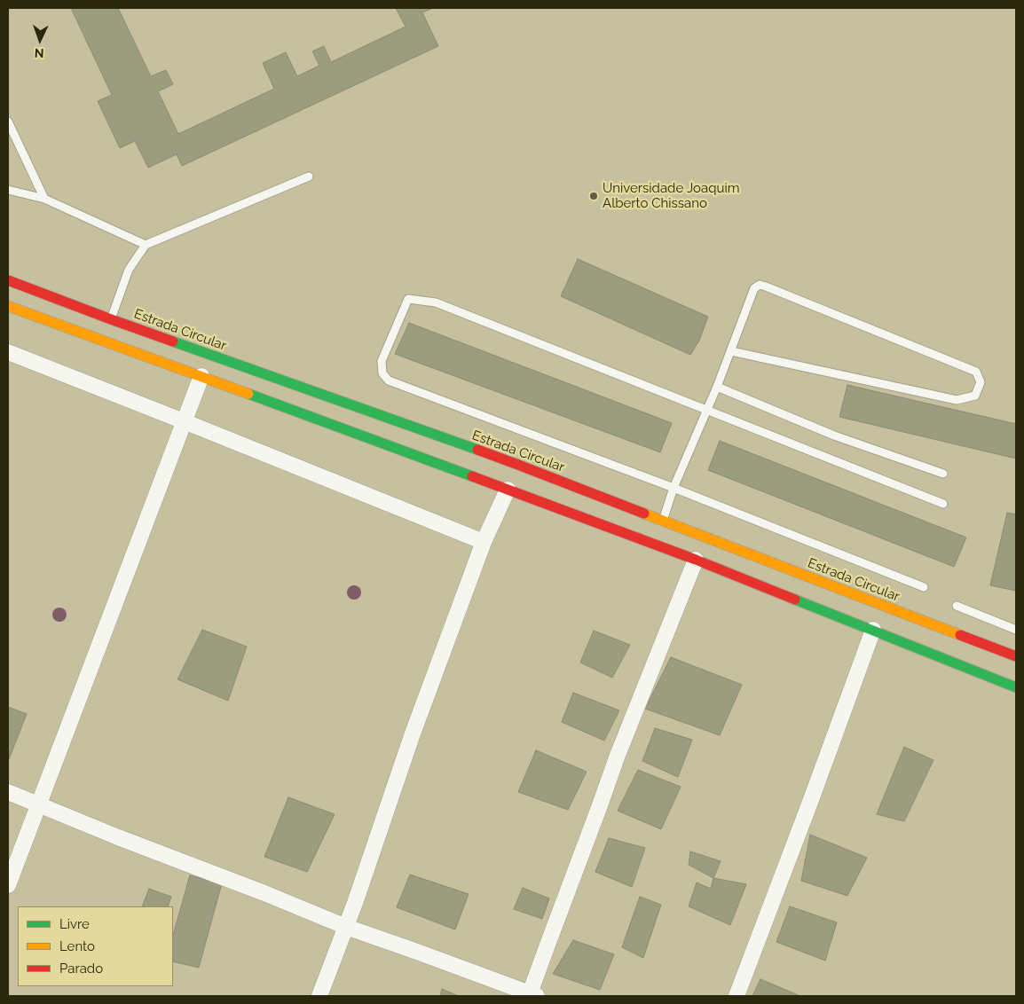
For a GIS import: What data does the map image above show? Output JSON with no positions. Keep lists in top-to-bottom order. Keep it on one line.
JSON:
{"streets":{"main road":["Estrada Circular"]},"places":["Universidade Joaquim Alberto Chissano"],"legend":["Livre","Lento","Parado"],"north":"bottom"}
